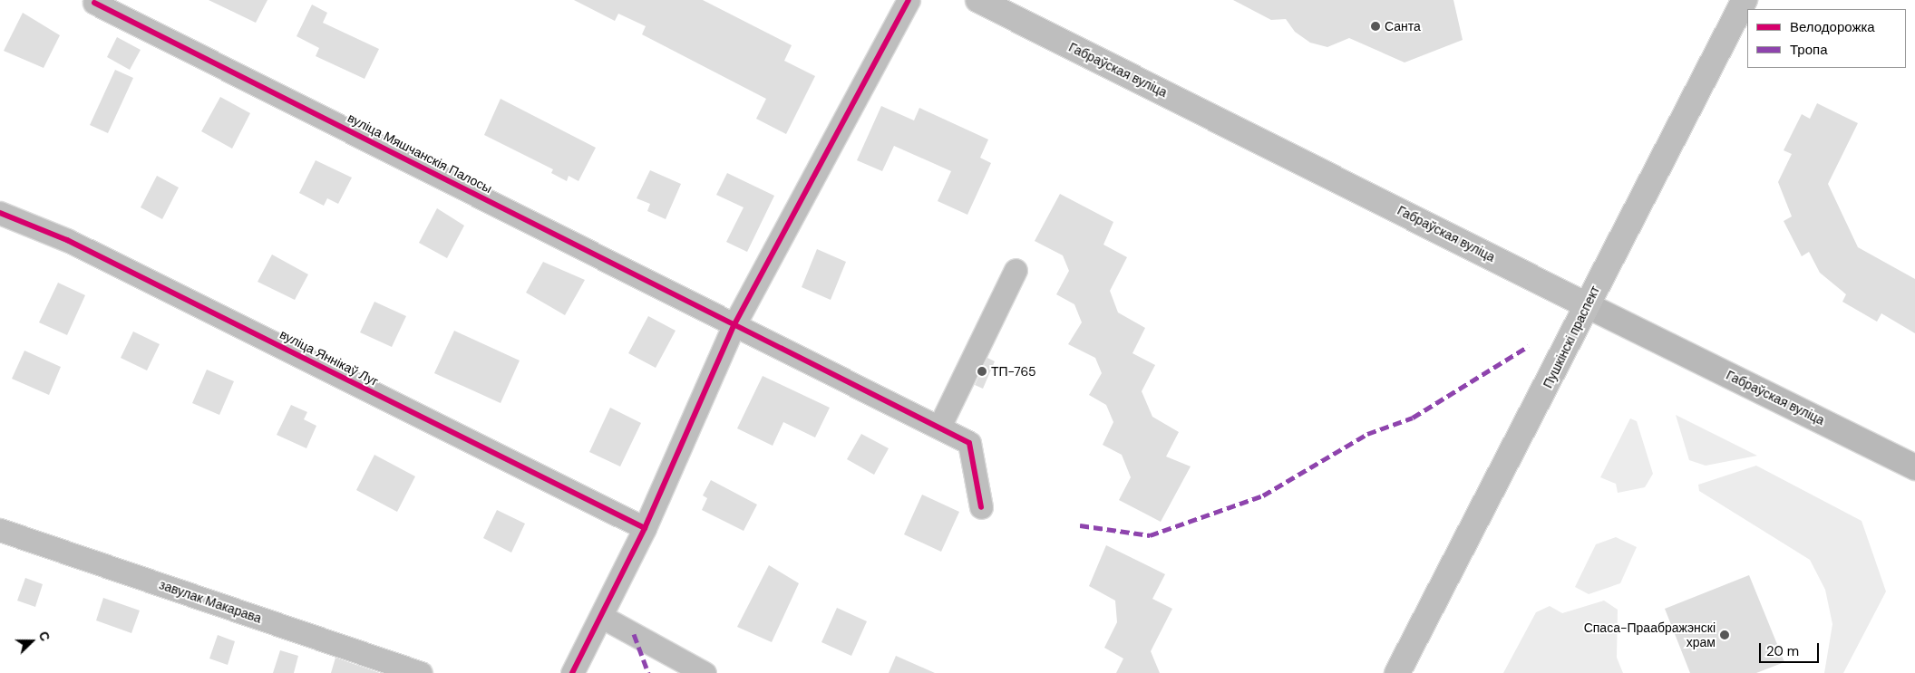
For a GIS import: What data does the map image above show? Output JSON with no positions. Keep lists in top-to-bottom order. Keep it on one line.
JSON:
{"streets":{"main road":["Габраўская вуліца","Пушкінскі праспект"],"street":["вуліца Мяшчанскія Палосы","вуліца Яннікаў Луг","завулак Макарава"]},"crossings":[["Габраўская вуліца","Пушкінскі праспект"]],"places":["Санта","ТП-765","Спаса-Праабражэнскі храм"],"legend":["Велодорожка","Тропа"],"scale_bar":"20 m","north":"right"}
